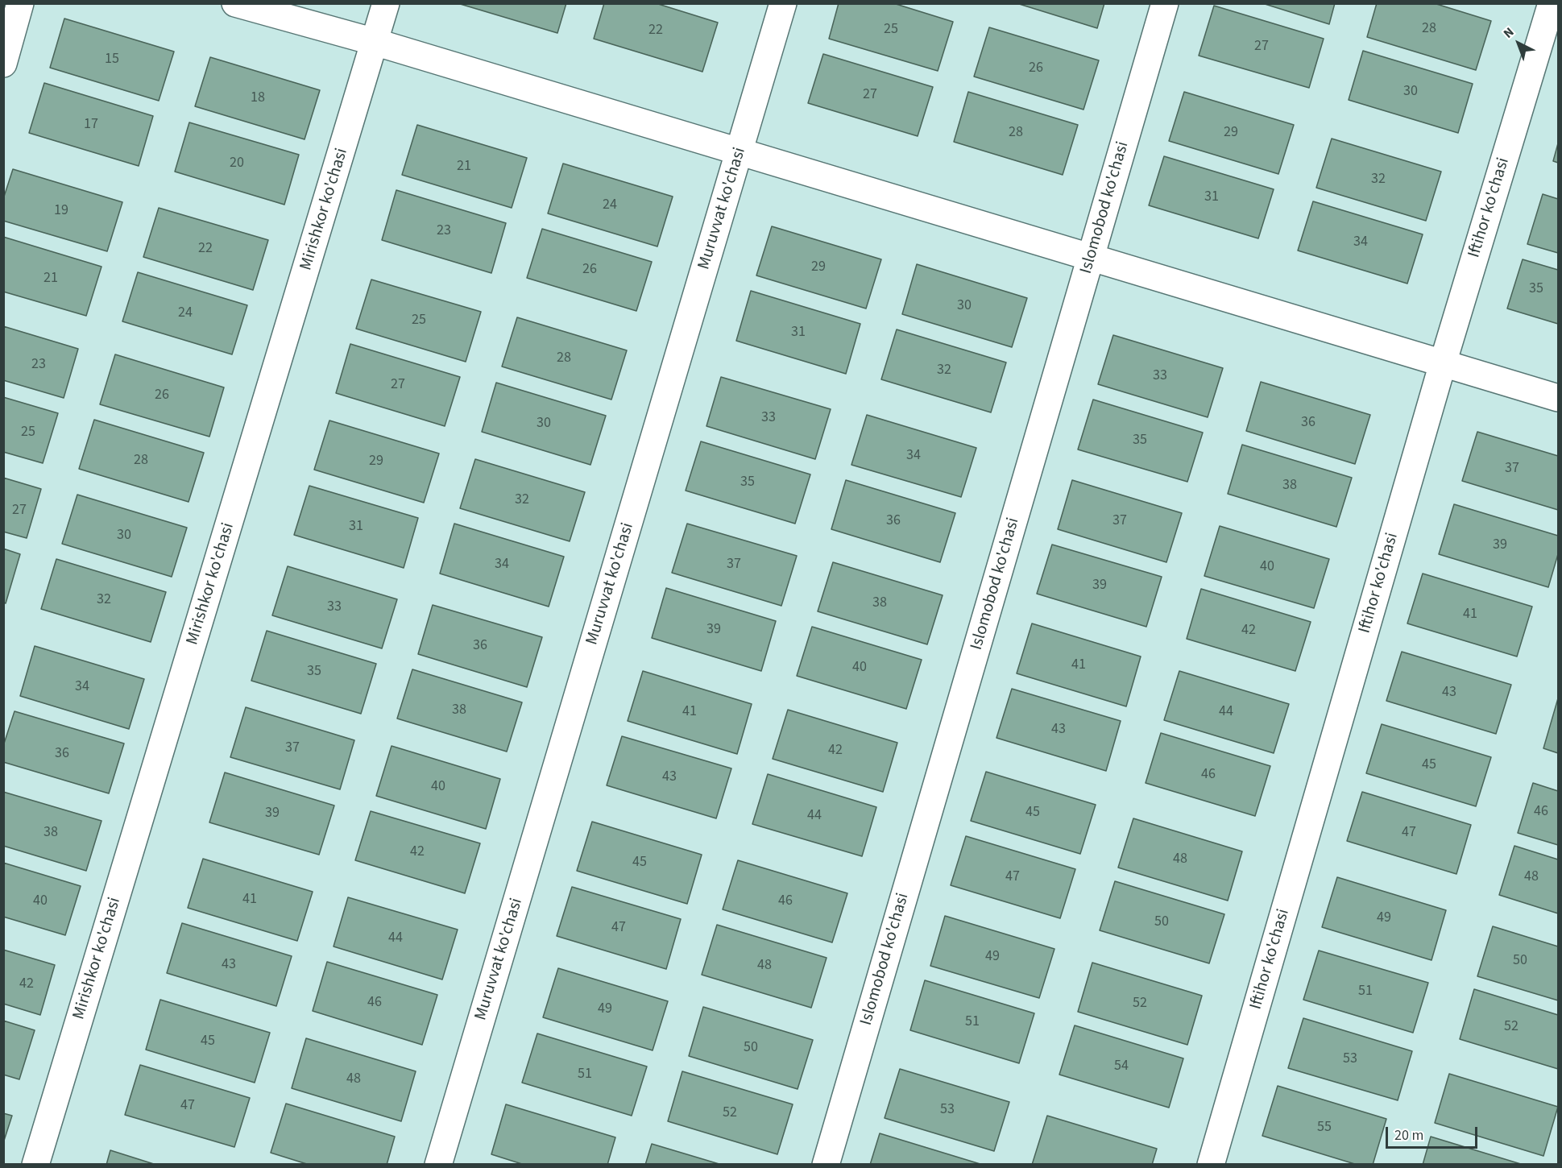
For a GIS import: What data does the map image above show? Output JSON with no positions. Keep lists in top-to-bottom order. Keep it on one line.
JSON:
{"streets":{"street":["Islomobod ko'chasi","Iftihor ko'chasi","Muruvvat ko'chasi","Mirishkor ko'chasi"]},"house_numbers":["28","25","22","27","15","26","30","27","18","17","28","29","20","21","32","31","24","19","23","34","22","29","26","21","35","30","24","25","31","28","23","32","33","27","26","33","36","30","25","35","34","28","29","37","35","38","32","27","36","37","31","30","39","34","37","40","39","32","38","33","41","39","42","36","41","40","35","34","43","38","41","44","43","37","42","36","45","46","43","40","46","45","39","44","38","47","42","48","45","47","48","41","40","46","49","50","47","44","49","50","43","48","42","51","46","52","49","51","52","45","50","53","54","51","48","47","53","52","55"],"scale_bar":"20 m","north":"top left"}
